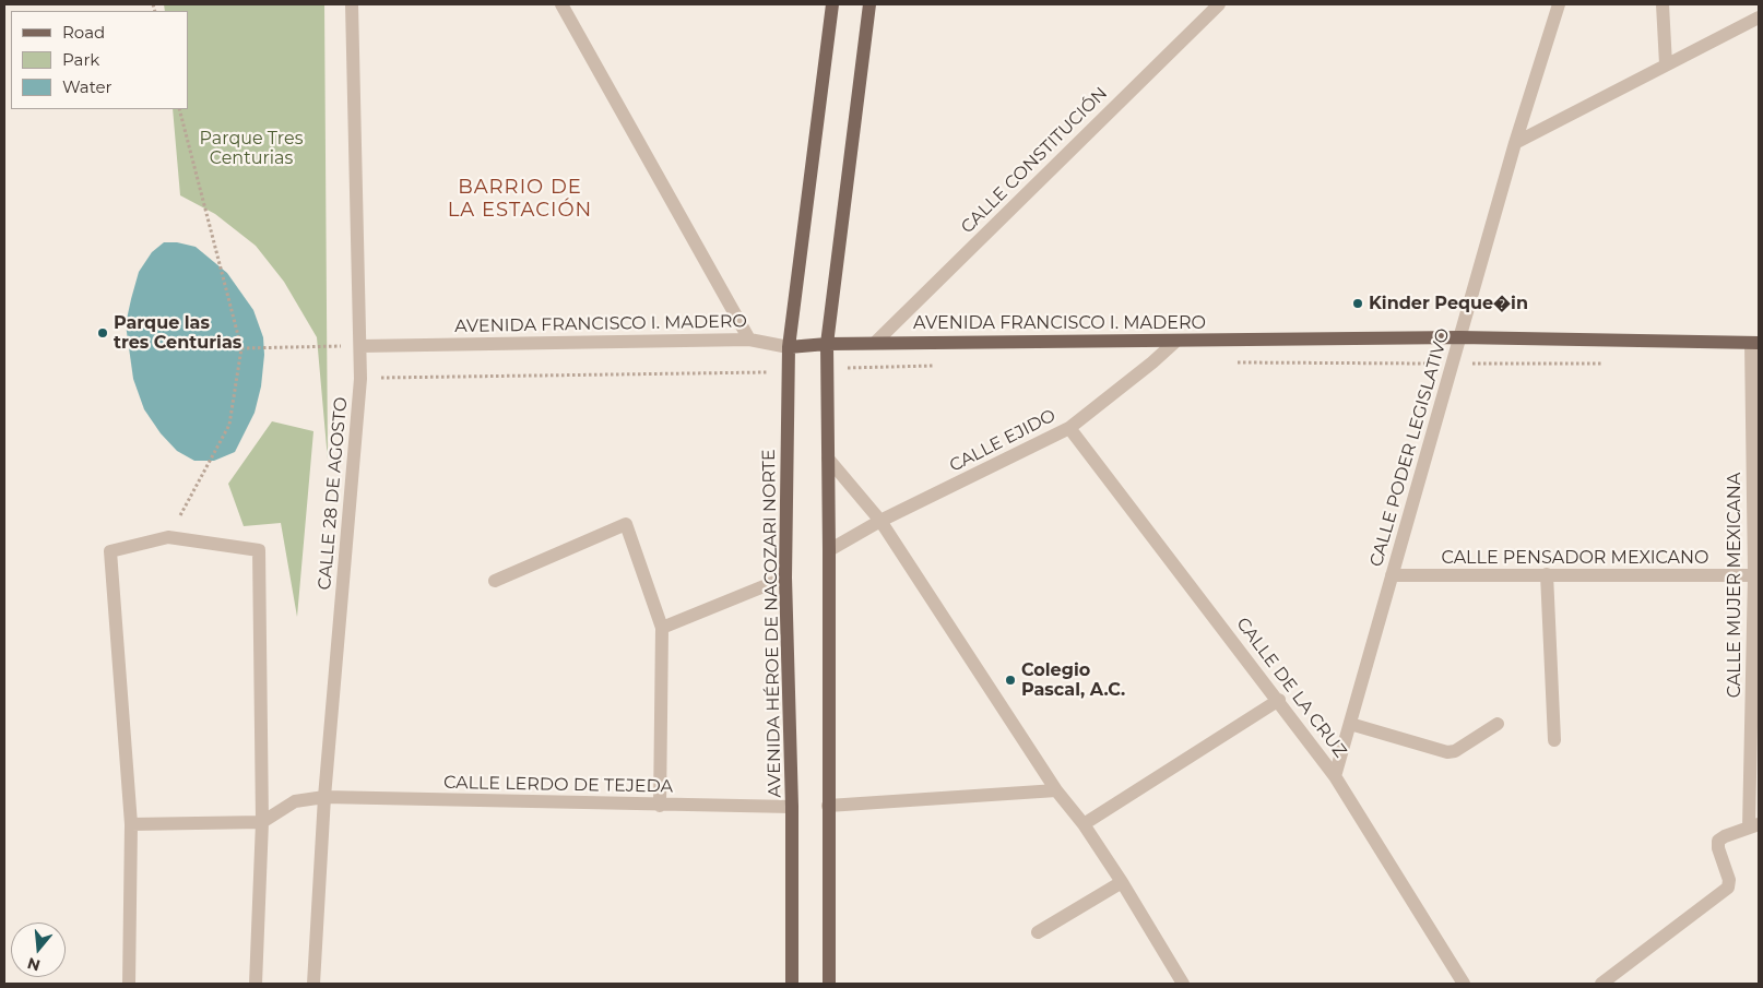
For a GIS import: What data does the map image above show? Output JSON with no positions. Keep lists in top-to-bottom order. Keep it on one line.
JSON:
{"streets":{"main road":["AVENIDA FRANCISCO I. MADERO","AVENIDA HÉROE DE NACOZARI NORTE"],"street":["CALLE CONSTITUCIÓN","CALLE EJIDO","CALLE PODER LEGISLATIVO","CALLE 28 DE AGOSTO","CALLE PENSADOR MEXICANO","CALLE MUJER MEXICANA","CALLE DE LA CRUZ","CALLE LERDO DE TEJEDA"]},"crossings":[["CALLE CONSTITUCIÓN","AVENIDA FRANCISCO I. MADERO"],["AVENIDA FRANCISCO I. MADERO","CALLE EJIDO"],["AVENIDA FRANCISCO I. MADERO","CALLE PODER LEGISLATIVO"],["AVENIDA FRANCISCO I. MADERO","CALLE 28 DE AGOSTO"],["AVENIDA FRANCISCO I. MADERO","CALLE MUJER MEXICANA"],["AVENIDA FRANCISCO I. MADERO","AVENIDA HÉROE DE NACOZARI NORTE"],["CALLE EJIDO","CALLE DE LA CRUZ"],["CALLE PODER LEGISLATIVO","CALLE PENSADOR MEXICANO"],["CALLE PODER LEGISLATIVO","CALLE DE LA CRUZ"],["CALLE 28 DE AGOSTO","CALLE LERDO DE TEJEDA"],["CALLE PENSADOR MEXICANO","CALLE MUJER MEXICANA"],["AVENIDA HÉROE DE NACOZARI NORTE","CALLE LERDO DE TEJEDA"]],"districts":["BARRIO DE LA ESTACIÓN"],"parks":["Parque Tres Centurias"],"places":["Kinder Peque�in","Parque las tres Centurias","Colegio Pascal, A.C."],"legend":["Road","Park","Water"],"north":"bottom"}
